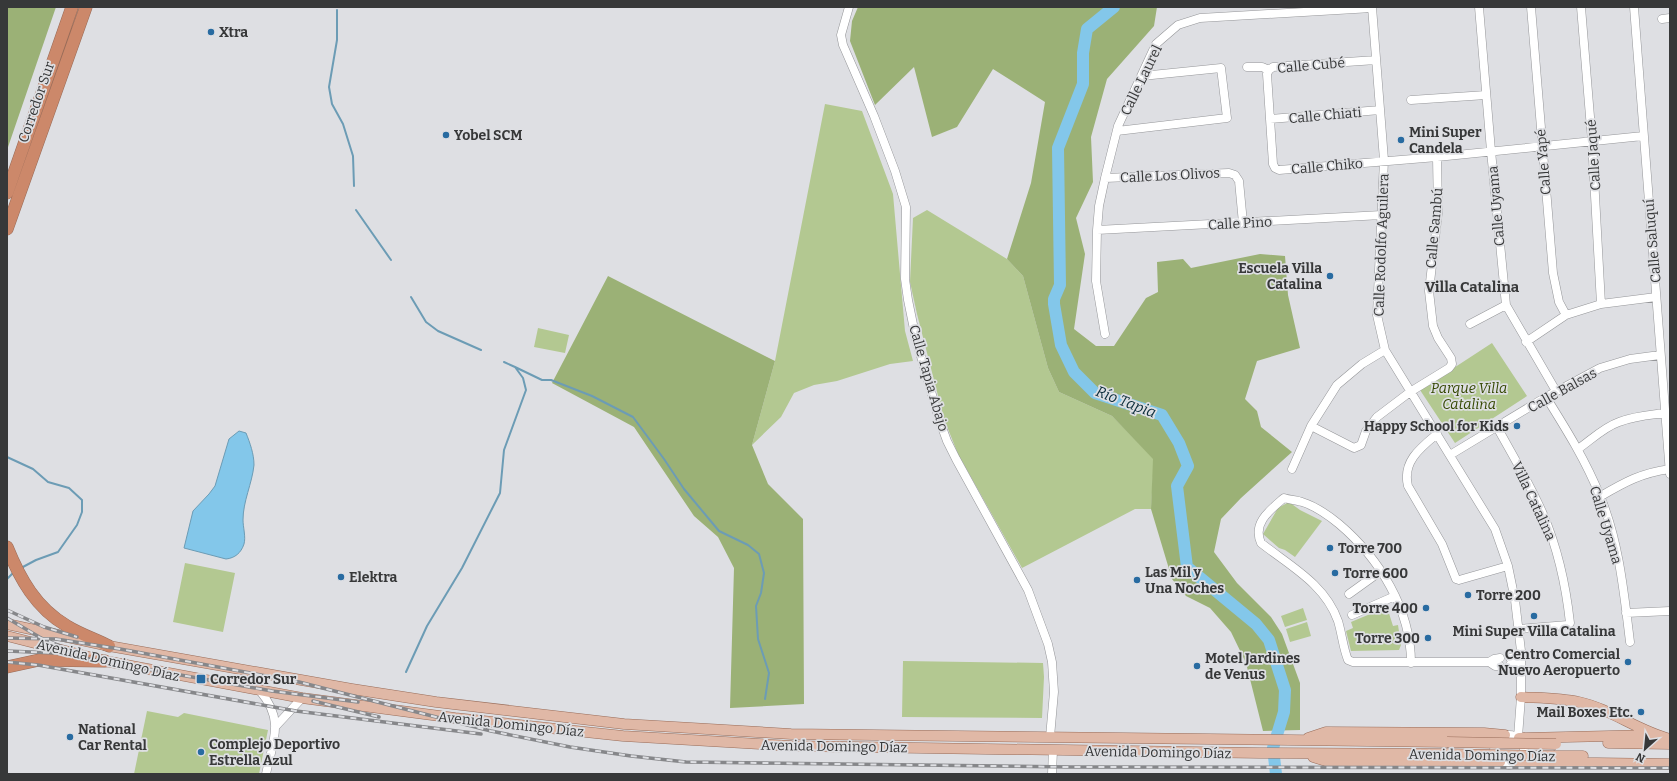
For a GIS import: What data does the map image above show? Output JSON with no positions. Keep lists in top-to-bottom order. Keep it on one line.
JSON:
{"streets":{"highway":["Corredor Sur"],"main road":["Avenida Domingo Díaz"],"street":["Calle Cubé","Calle Laurel","Calle Chiati","Calle Jaqué","Calle Yapé","Calle Chiko","Calle Los Olivos","Calle Uyama","Calle Pino","Calle Sambú","Calle Saluquí","Calle Rodolfo Aguilera","Calle Tapia Abajo","Calle Balsas","Villa Catalina"]},"crossings":[["Calle Cubé","Calle Chiko"],["Calle Cubé","Calle Rodolfo Aguilera"],["Calle Laurel","Calle Los Olivos"],["Calle Laurel","Calle Pino"],["Calle Laurel","Calle Rodolfo Aguilera"],["Calle Chiati","Calle Chiko"],["Calle Chiati","Calle Rodolfo Aguilera"],["Calle Chiko","Calle Rodolfo Aguilera"],["Calle Los Olivos","Calle Pino"],["Calle Uyama","Calle Balsas"],["Calle Pino","Calle Rodolfo Aguilera"],["Calle Sambú","Calle Rodolfo Aguilera"],["Calle Saluquí","Calle Balsas"],["Calle Rodolfo Aguilera","Calle Balsas"],["Calle Rodolfo Aguilera","Villa Catalina"],["Calle Tapia Abajo","Avenida Domingo Díaz"],["Calle Balsas","Villa Catalina"]],"districts":["Villa Catalina"],"water":["Río Tapia"],"parks":["Parque Villa Catalina"],"places":{"other":["Xtra","Yobel SCM","Mini Super Candela","Escuela Villa Catalina","Happy School for Kids","Torre 700","Torre 600","Elektra","Las Mil y Una Noches","Torre 200","Torre 400","Mini Super Villa Catalina","Torre 300","Centro Comercial Nuevo Aeropuerto","Motel Jardines de Venus","Mail Boxes Etc.","National Car Rental","Complejo Deportivo Estrella Azul"],"transit":["Corredor Sur"]},"north":"bottom left"}
